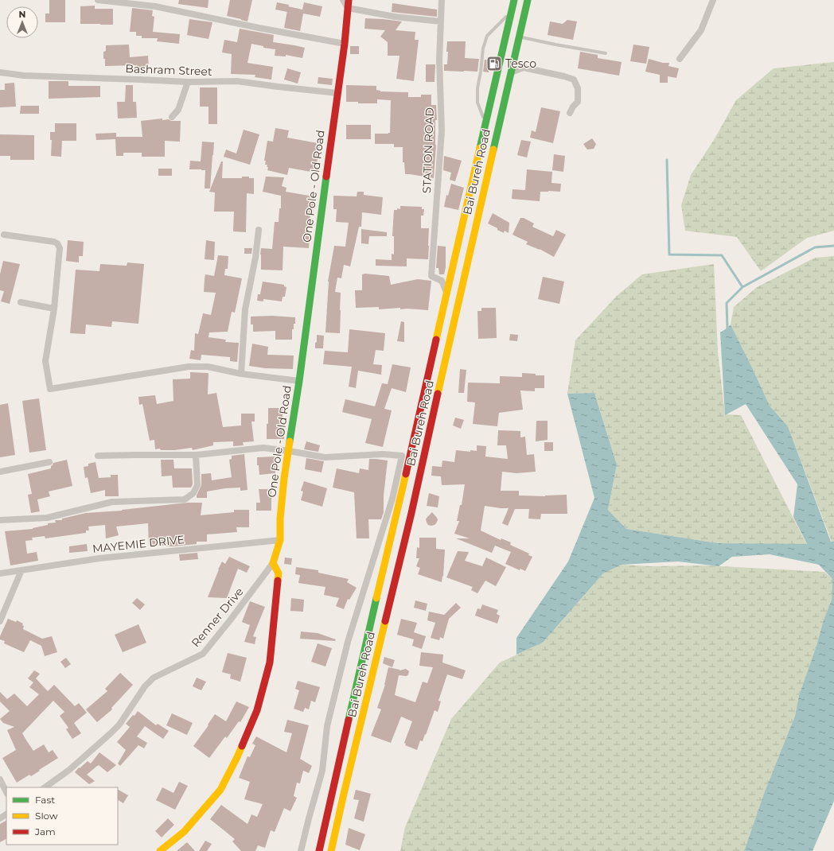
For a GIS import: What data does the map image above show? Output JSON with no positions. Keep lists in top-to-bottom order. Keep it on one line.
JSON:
{"streets":{"main road":["Bai Bureh Road","One Pole - Old Road"],"street":["Bashram Street","STATION ROAD","MAYEMIE DRIVE","Renner Drive"]},"crossings":[["Bashram Street","One Pole - Old Road"],["STATION ROAD","Bai Bureh Road"],["One Pole - Old Road","MAYEMIE DRIVE"],["One Pole - Old Road","Renner Drive"]],"places":{"fuel station":["Tesco"]},"legend":["Fast","Slow","Jam"],"north":"top"}
